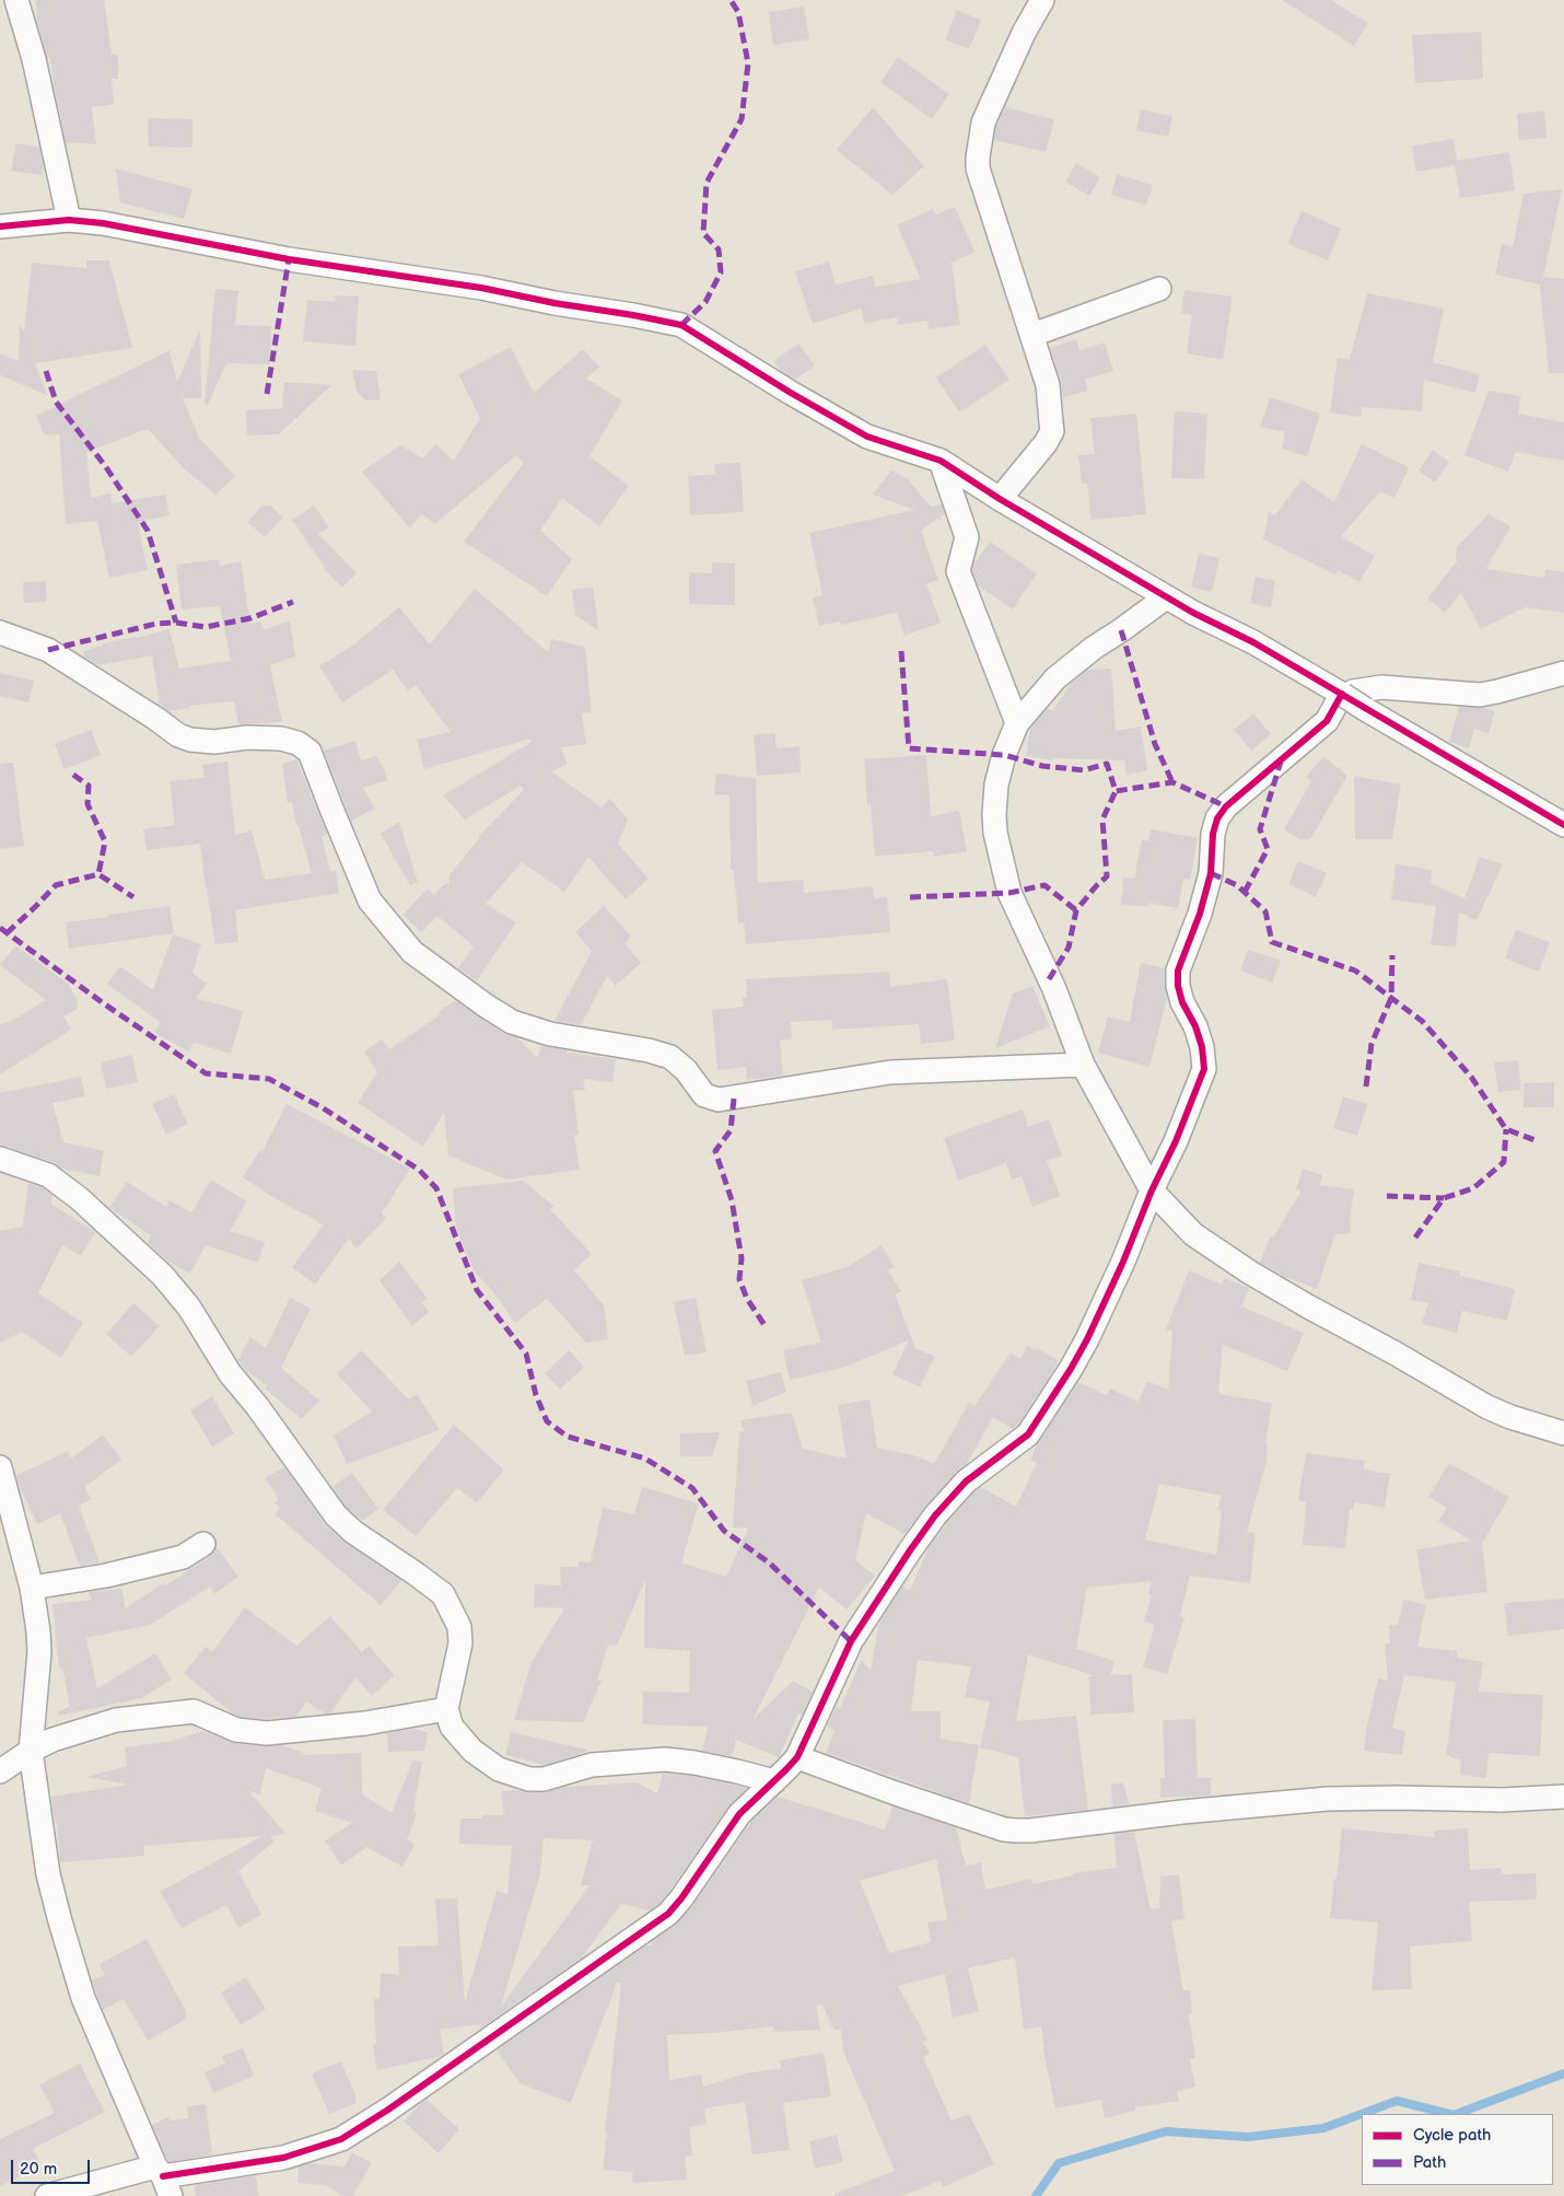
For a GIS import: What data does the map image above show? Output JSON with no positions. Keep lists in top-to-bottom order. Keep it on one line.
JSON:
{"legend":["Cycle path","Path"],"scale_bar":"20 m"}
